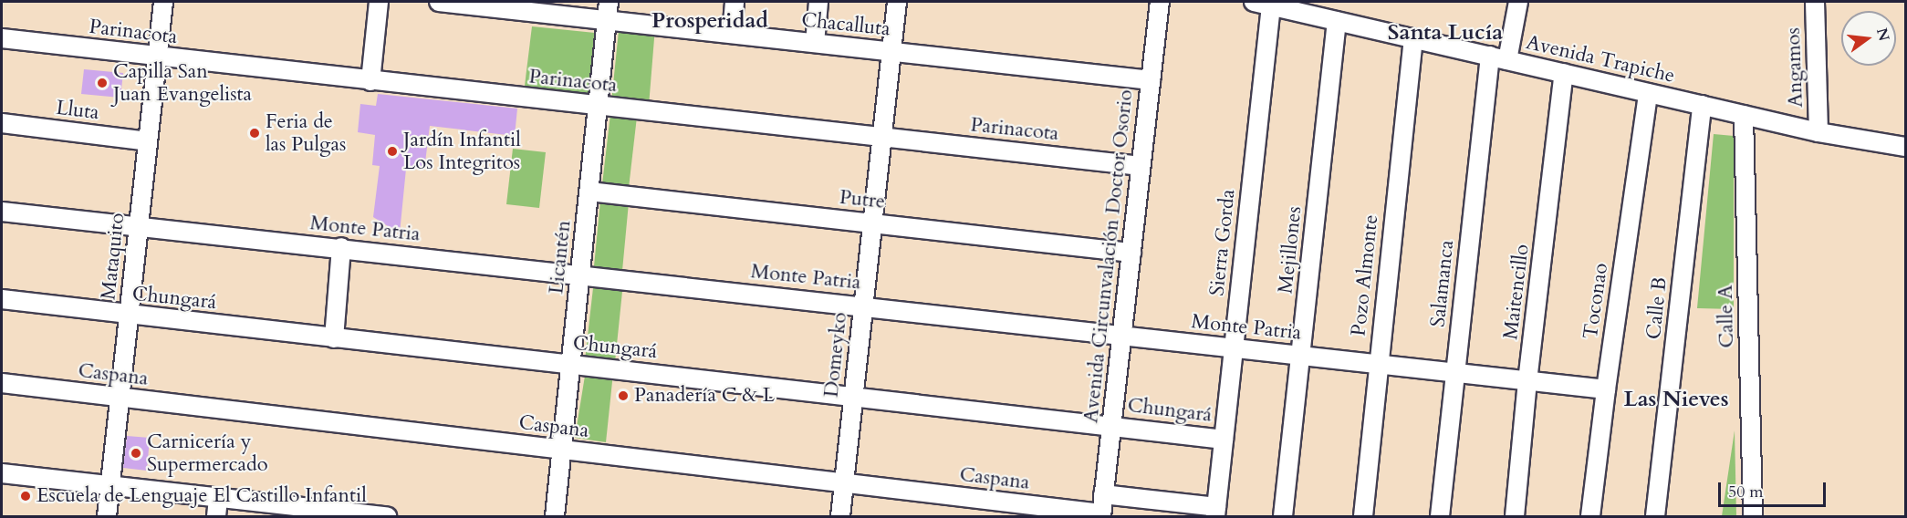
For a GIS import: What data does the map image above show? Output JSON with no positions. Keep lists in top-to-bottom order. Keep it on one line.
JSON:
{"streets":{"street":["Chacalluta","Parinacota","Avenida Trapiche","Angamos","Lluta","Putre","Monte Patria","Sierra Gorda","Mejillones","Mataquito","Avenida Circunvalación Doctor Osorio","Licantén","Pozo Almonte","Salamanca","Maitencillo","Chungará","Toconao","Calle B","Calle A","Domeyko","Caspana"]},"crossings":[["Chacalluta","Avenida Circunvalación Doctor Osorio"],["Chacalluta","Licantén"],["Chacalluta","Domeyko"],["Parinacota","Mataquito"],["Parinacota","Avenida Circunvalación Doctor Osorio"],["Parinacota","Licantén"],["Parinacota","Domeyko"],["Avenida Trapiche","Angamos"],["Avenida Trapiche","Sierra Gorda"],["Avenida Trapiche","Mejillones"],["Avenida Trapiche","Pozo Almonte"],["Avenida Trapiche","Salamanca"],["Avenida Trapiche","Maitencillo"],["Avenida Trapiche","Toconao"],["Avenida Trapiche","Calle B"],["Avenida Trapiche","Calle A"],["Lluta","Mataquito"],["Putre","Avenida Circunvalación Doctor Osorio"],["Putre","Licantén"],["Putre","Domeyko"],["Monte Patria","Sierra Gorda"],["Monte Patria","Mejillones"],["Monte Patria","Mataquito"],["Monte Patria","Avenida Circunvalación Doctor Osorio"],["Monte Patria","Licantén"],["Monte Patria","Pozo Almonte"],["Monte Patria","Salamanca"],["Monte Patria","Maitencillo"],["Monte Patria","Toconao"],["Monte Patria","Domeyko"],["Sierra Gorda","Chungará"],["Mataquito","Chungará"],["Mataquito","Caspana"],["Avenida Circunvalación Doctor Osorio","Chungará"],["Avenida Circunvalación Doctor Osorio","Caspana"],["Licantén","Chungará"],["Licantén","Caspana"],["Chungará","Domeyko"],["Domeyko","Caspana"]],"districts":["Prosperidad","Santa Lucía","Las Nieves"],"places":["Capilla San Juan Evangelista","Feria de las Pulgas","Jardín Infantil Los Integritos","Panadería C & L","Carnicería y Supermercado","Escuela de Lenguaje El Castillo Infantil"],"scale_bar":"50 m","north":"right"}
